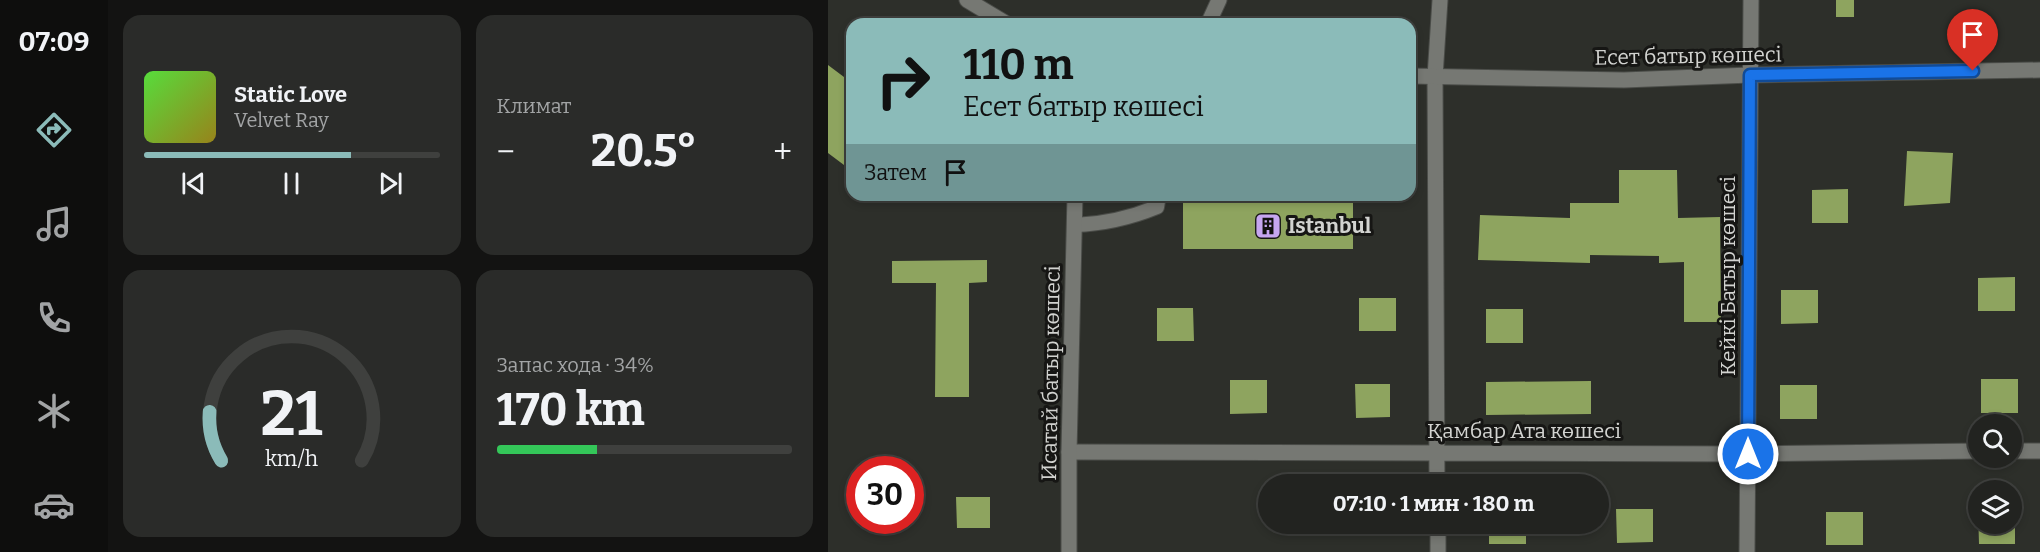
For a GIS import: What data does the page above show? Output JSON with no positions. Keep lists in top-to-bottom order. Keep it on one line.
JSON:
{"streets":{"street":["Есет батыр көшесі","Кейкі Батыр көшесі","Исатай батыр көшесі","Қамбар Ата көшесі"]},"crossings":[["Есет батыр көшесі","Кейкі Батыр көшесі"],["Кейкі Батыр көшесі","Қамбар Ата көшесі"],["Исатай батыр көшесі","Қамбар Ата көшесі"]],"places":{"building":["Istanbul"]},"page":{"tabs":"07:09","tile":["Климат",["Запас хода · 34%","170 km"]],"turn":["110 m","Есет батыр көшесі"],"song":["Static Love","Velvet Ray"],"heat":["−","20.5°","+"],"then":"Затем","limit":"30","trip":"07:10 · 1 мин · 180 m","gauge":["21","km/h"]}}
